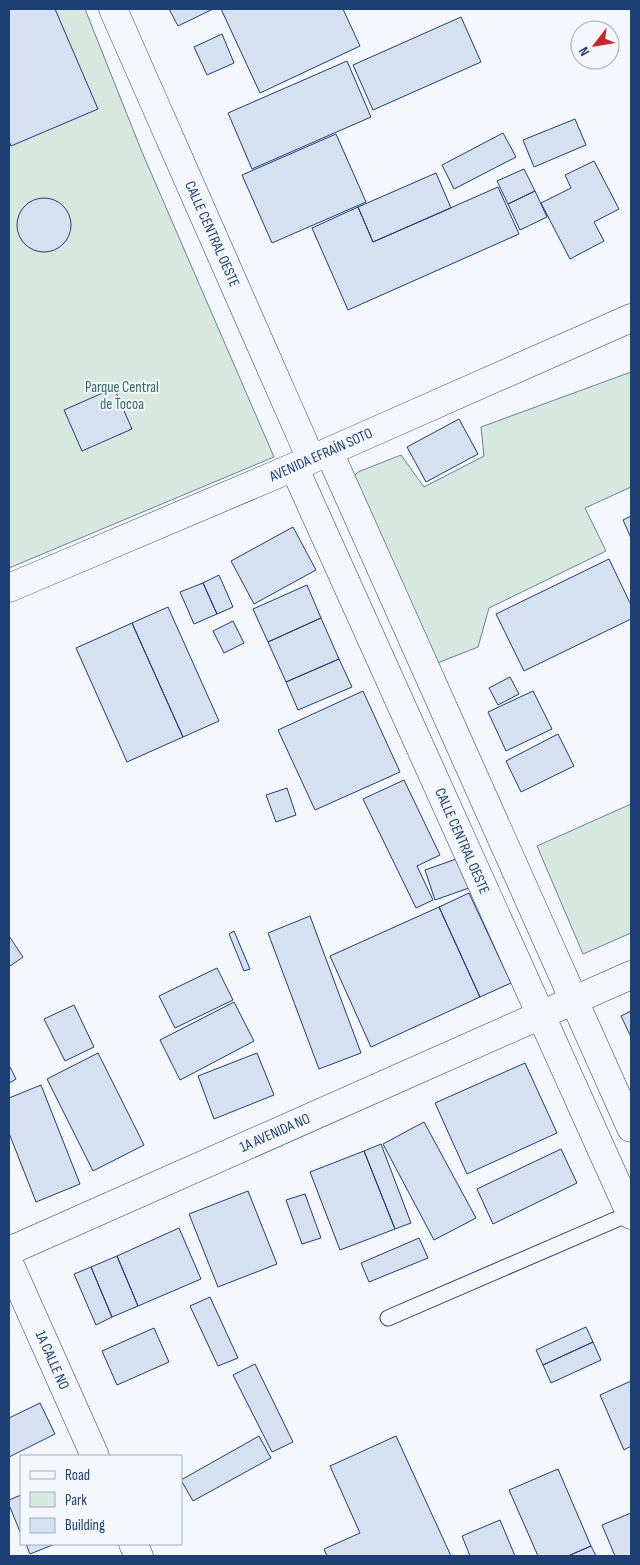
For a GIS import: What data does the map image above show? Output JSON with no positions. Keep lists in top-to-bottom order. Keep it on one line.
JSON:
{"streets":{"street":["CALLE CENTRAL OESTE","AVENIDA EFRAÍN SOTO","1A AVENIDA NO","1A CALLE NO"]},"crossings":[["CALLE CENTRAL OESTE","AVENIDA EFRAÍN SOTO"],["CALLE CENTRAL OESTE","1A AVENIDA NO"]],"parks":["Parque Central de Tocoa"],"legend":["Road","Park","Building"],"north":"bottom left"}
